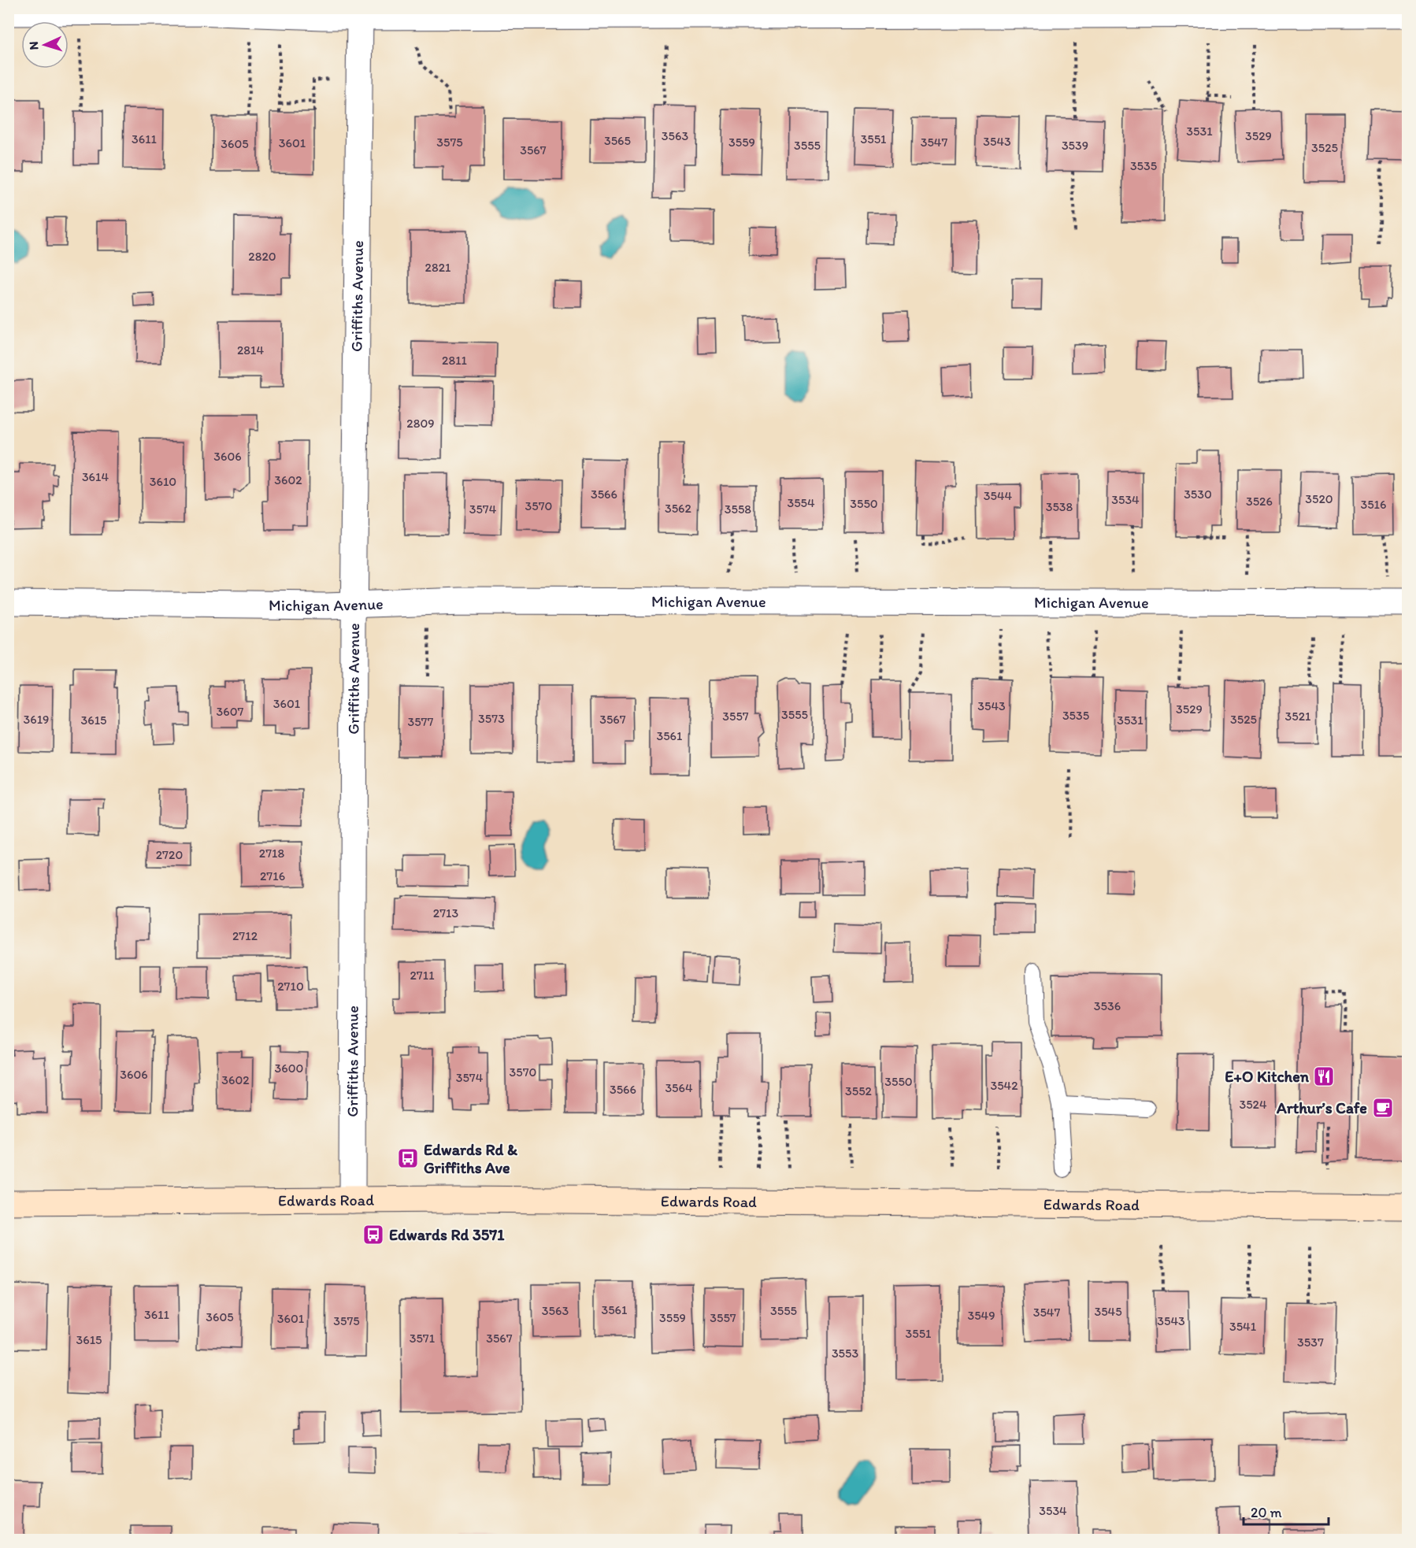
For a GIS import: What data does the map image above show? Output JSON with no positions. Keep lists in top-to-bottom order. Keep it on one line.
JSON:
{"streets":{"main road":["Edwards Road"],"street":["Griffiths Avenue","Michigan Avenue"]},"crossings":[["Griffiths Avenue","Michigan Avenue"],["Griffiths Avenue","Edwards Road"]],"places":{"restaurant":["E+O Kitchen"],"cafe":["Arthur’s Cafe"],"bus stop":["Edwards Rd & Griffiths Ave","Edwards Rd 3571"]},"house_numbers":["3531","3563","3529","3611","3551","3565","3543","3575","3559","3547","3601","3605","3555","3539","3525","3567","3535","2820","2821","2814","2811","2809","3606","3614","3602","3610","3566","3530","3544","3520","3534","3526","3554","3550","3516","3570","3538","3562","3574","3558","3601","3543","3529","3607","3555","3535","3557","3521","3573","3619","3567","3525","3615","3531","3577","3561","2718","2720","2716","2713","2712","2711","2710","3536","3600","3570","3606","3574","3602","3550","3542","3564","3566","3552","3524","3561","3563","3555","3545","3547","3611","3549","3605","3559","3557","3601","3575","3543","3541","3551","3571","3567","3615","3537","3553","3534"],"scale_bar":"20 m","north":"left"}
